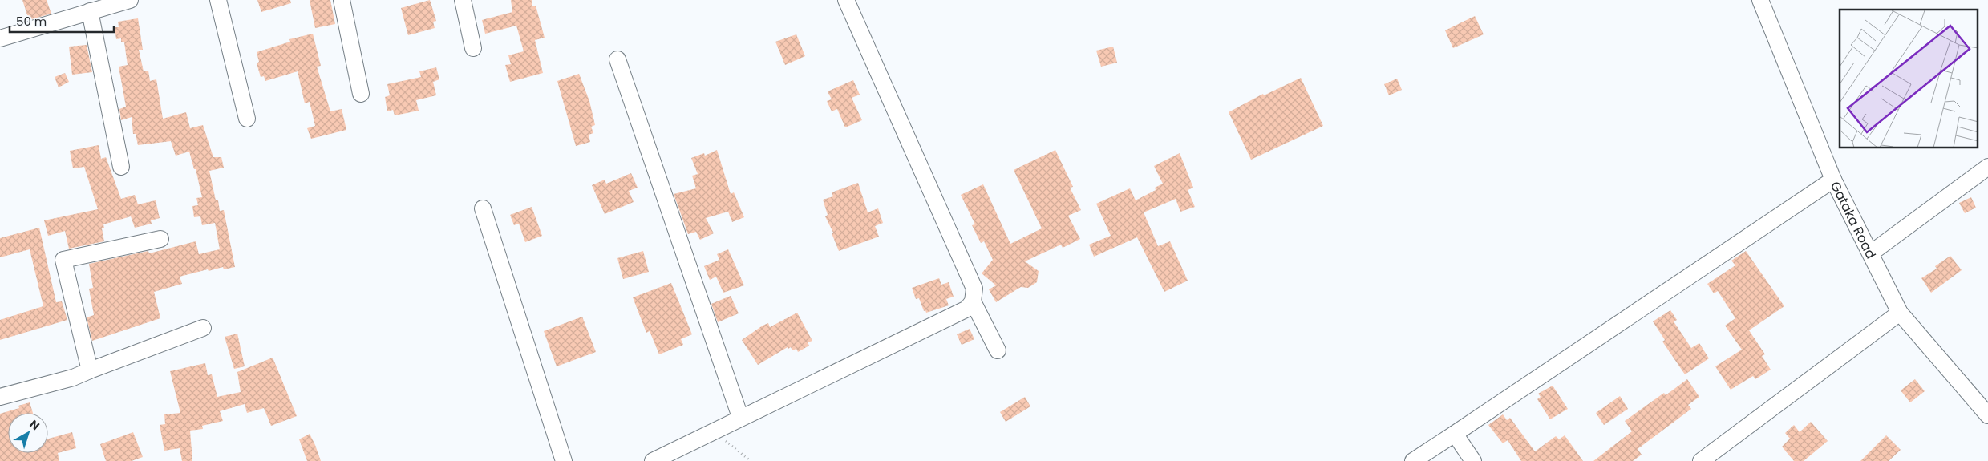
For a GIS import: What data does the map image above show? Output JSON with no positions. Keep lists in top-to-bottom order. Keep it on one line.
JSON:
{"streets":{"street":["Gataka Road"]},"scale_bar":"50 m","north":"top right"}
